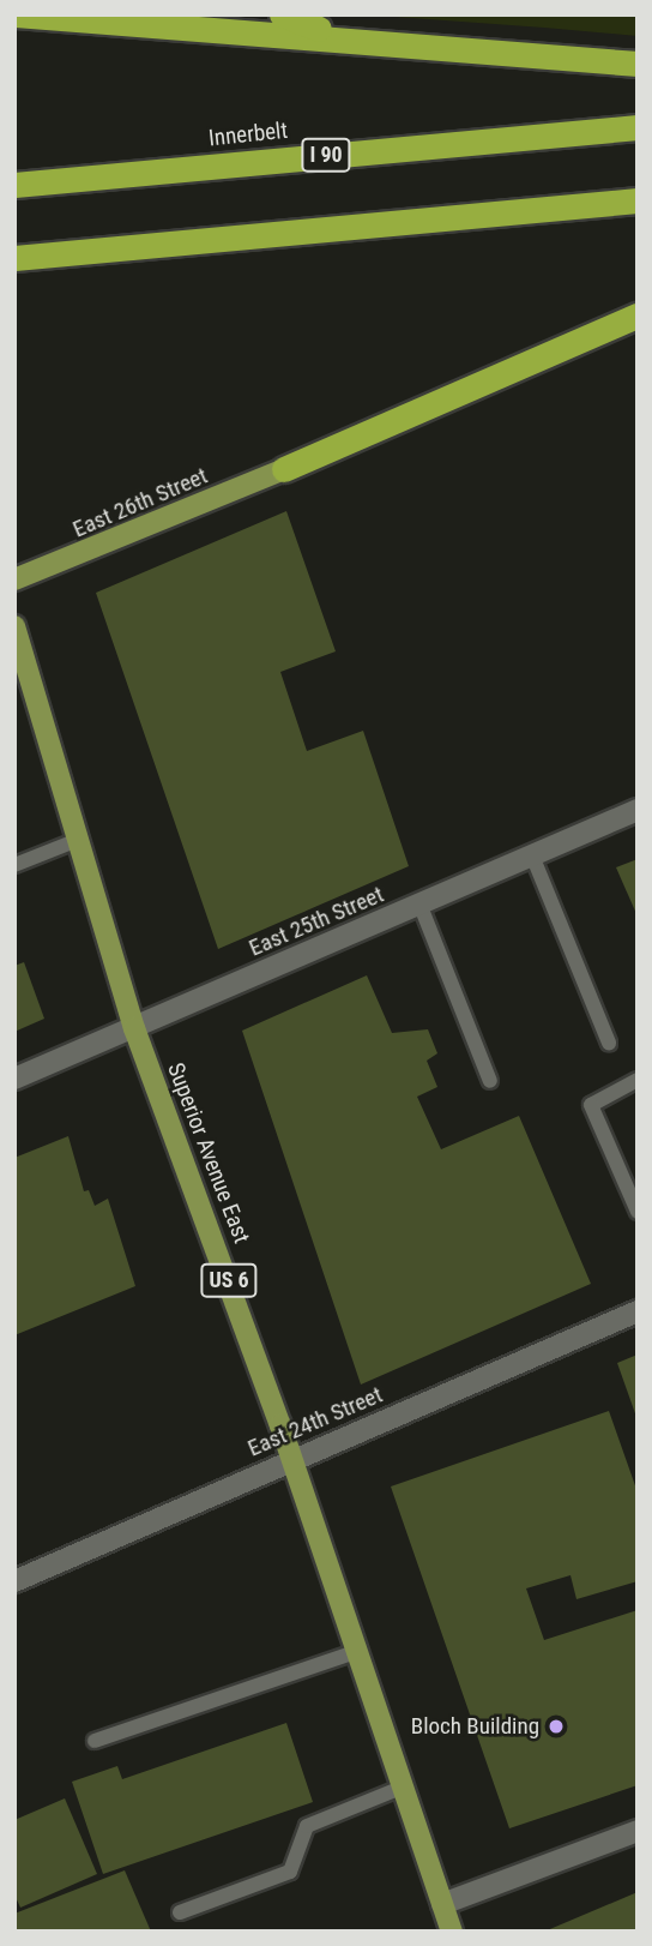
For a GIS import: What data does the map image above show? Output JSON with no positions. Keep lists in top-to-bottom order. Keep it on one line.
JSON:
{"streets":{"highway":["Innerbelt","I 90"],"main road":["East 26th Street","Superior Avenue East","US 6"],"street":["East 25th Street","East 24th Street"]},"crossings":[["East 25th Street","Superior Avenue East"],["Superior Avenue East","East 24th Street"]],"places":["Bloch Building"]}
